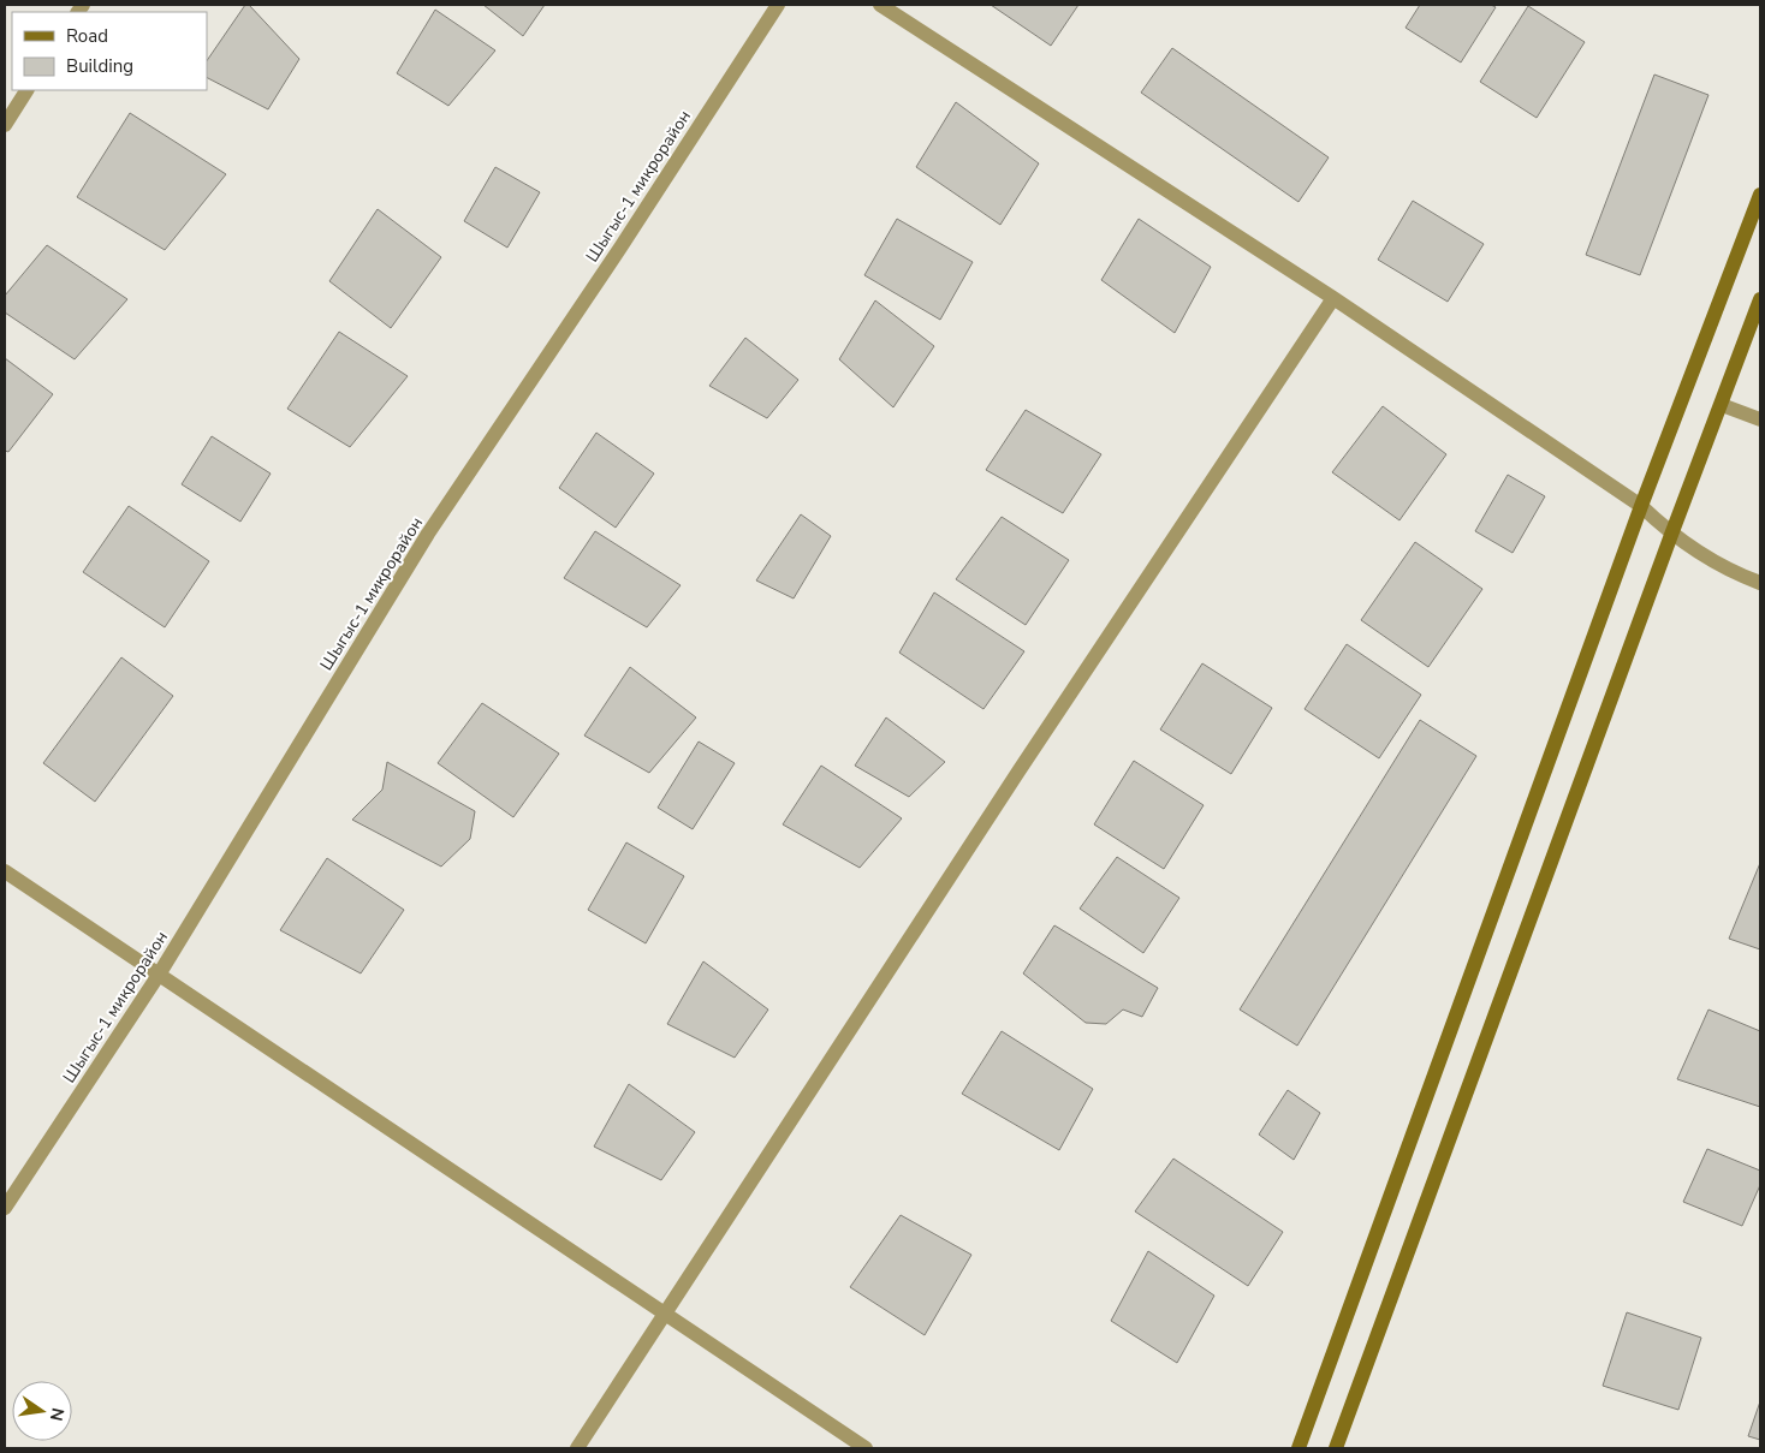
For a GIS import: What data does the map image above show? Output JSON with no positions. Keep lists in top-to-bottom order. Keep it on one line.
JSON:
{"streets":{"street":["Шыгыс-1 микрорайон"]},"legend":["Road","Building"],"north":"right"}
